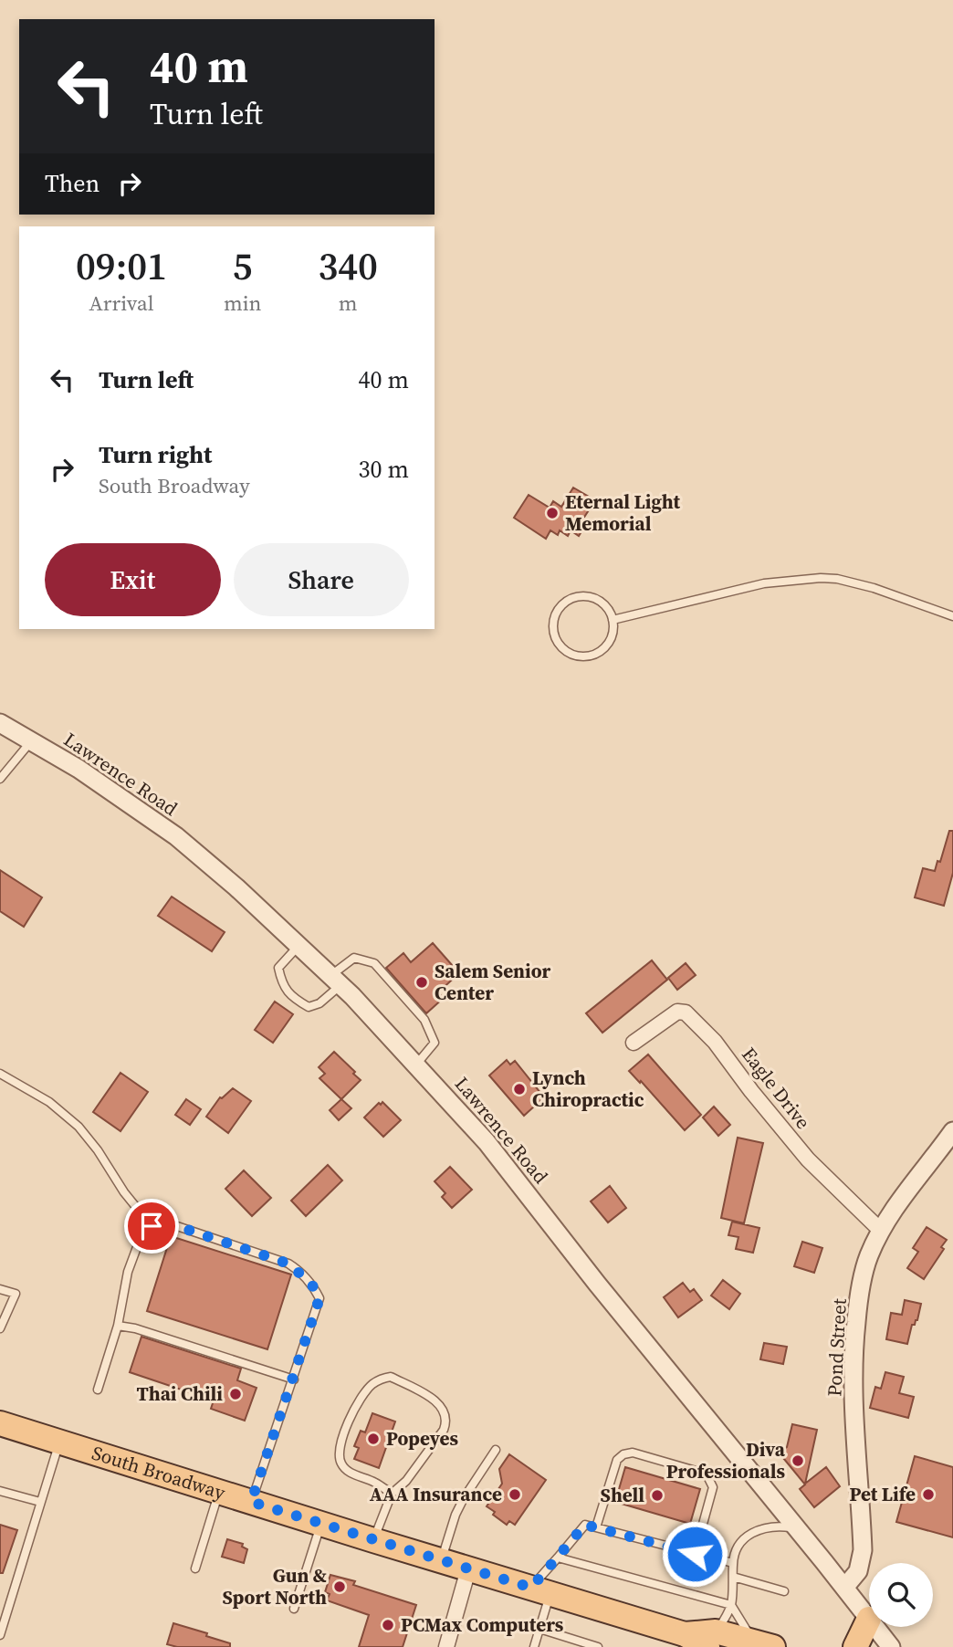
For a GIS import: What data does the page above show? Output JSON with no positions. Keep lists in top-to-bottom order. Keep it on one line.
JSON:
{"streets":{"main road":["South Broadway"],"street":["Lawrence Road","Eagle Drive","Pond Street"]},"crossings":[["Lawrence Road","Pond Street"],["Eagle Drive","Pond Street"]],"places":["Eternal Light Memorial","Salem Senior Center","Lynch Chiropractic","Thai Chili","Popeyes","Diva Professionals","AAA Insurance","Pet Life","Shell","Gun & Sport North","PCMax Computers"],"page":{"turn":["40 m","Turn left"],"then":"Then","eta":["09:01","Arrival","5","min","340","m"],"list":[{"name":"Turn left","value":"40 m"},{"name":"Turn right","note":"South Broadway","value":"30 m"}],"buttons":["Exit","Share"]}}
